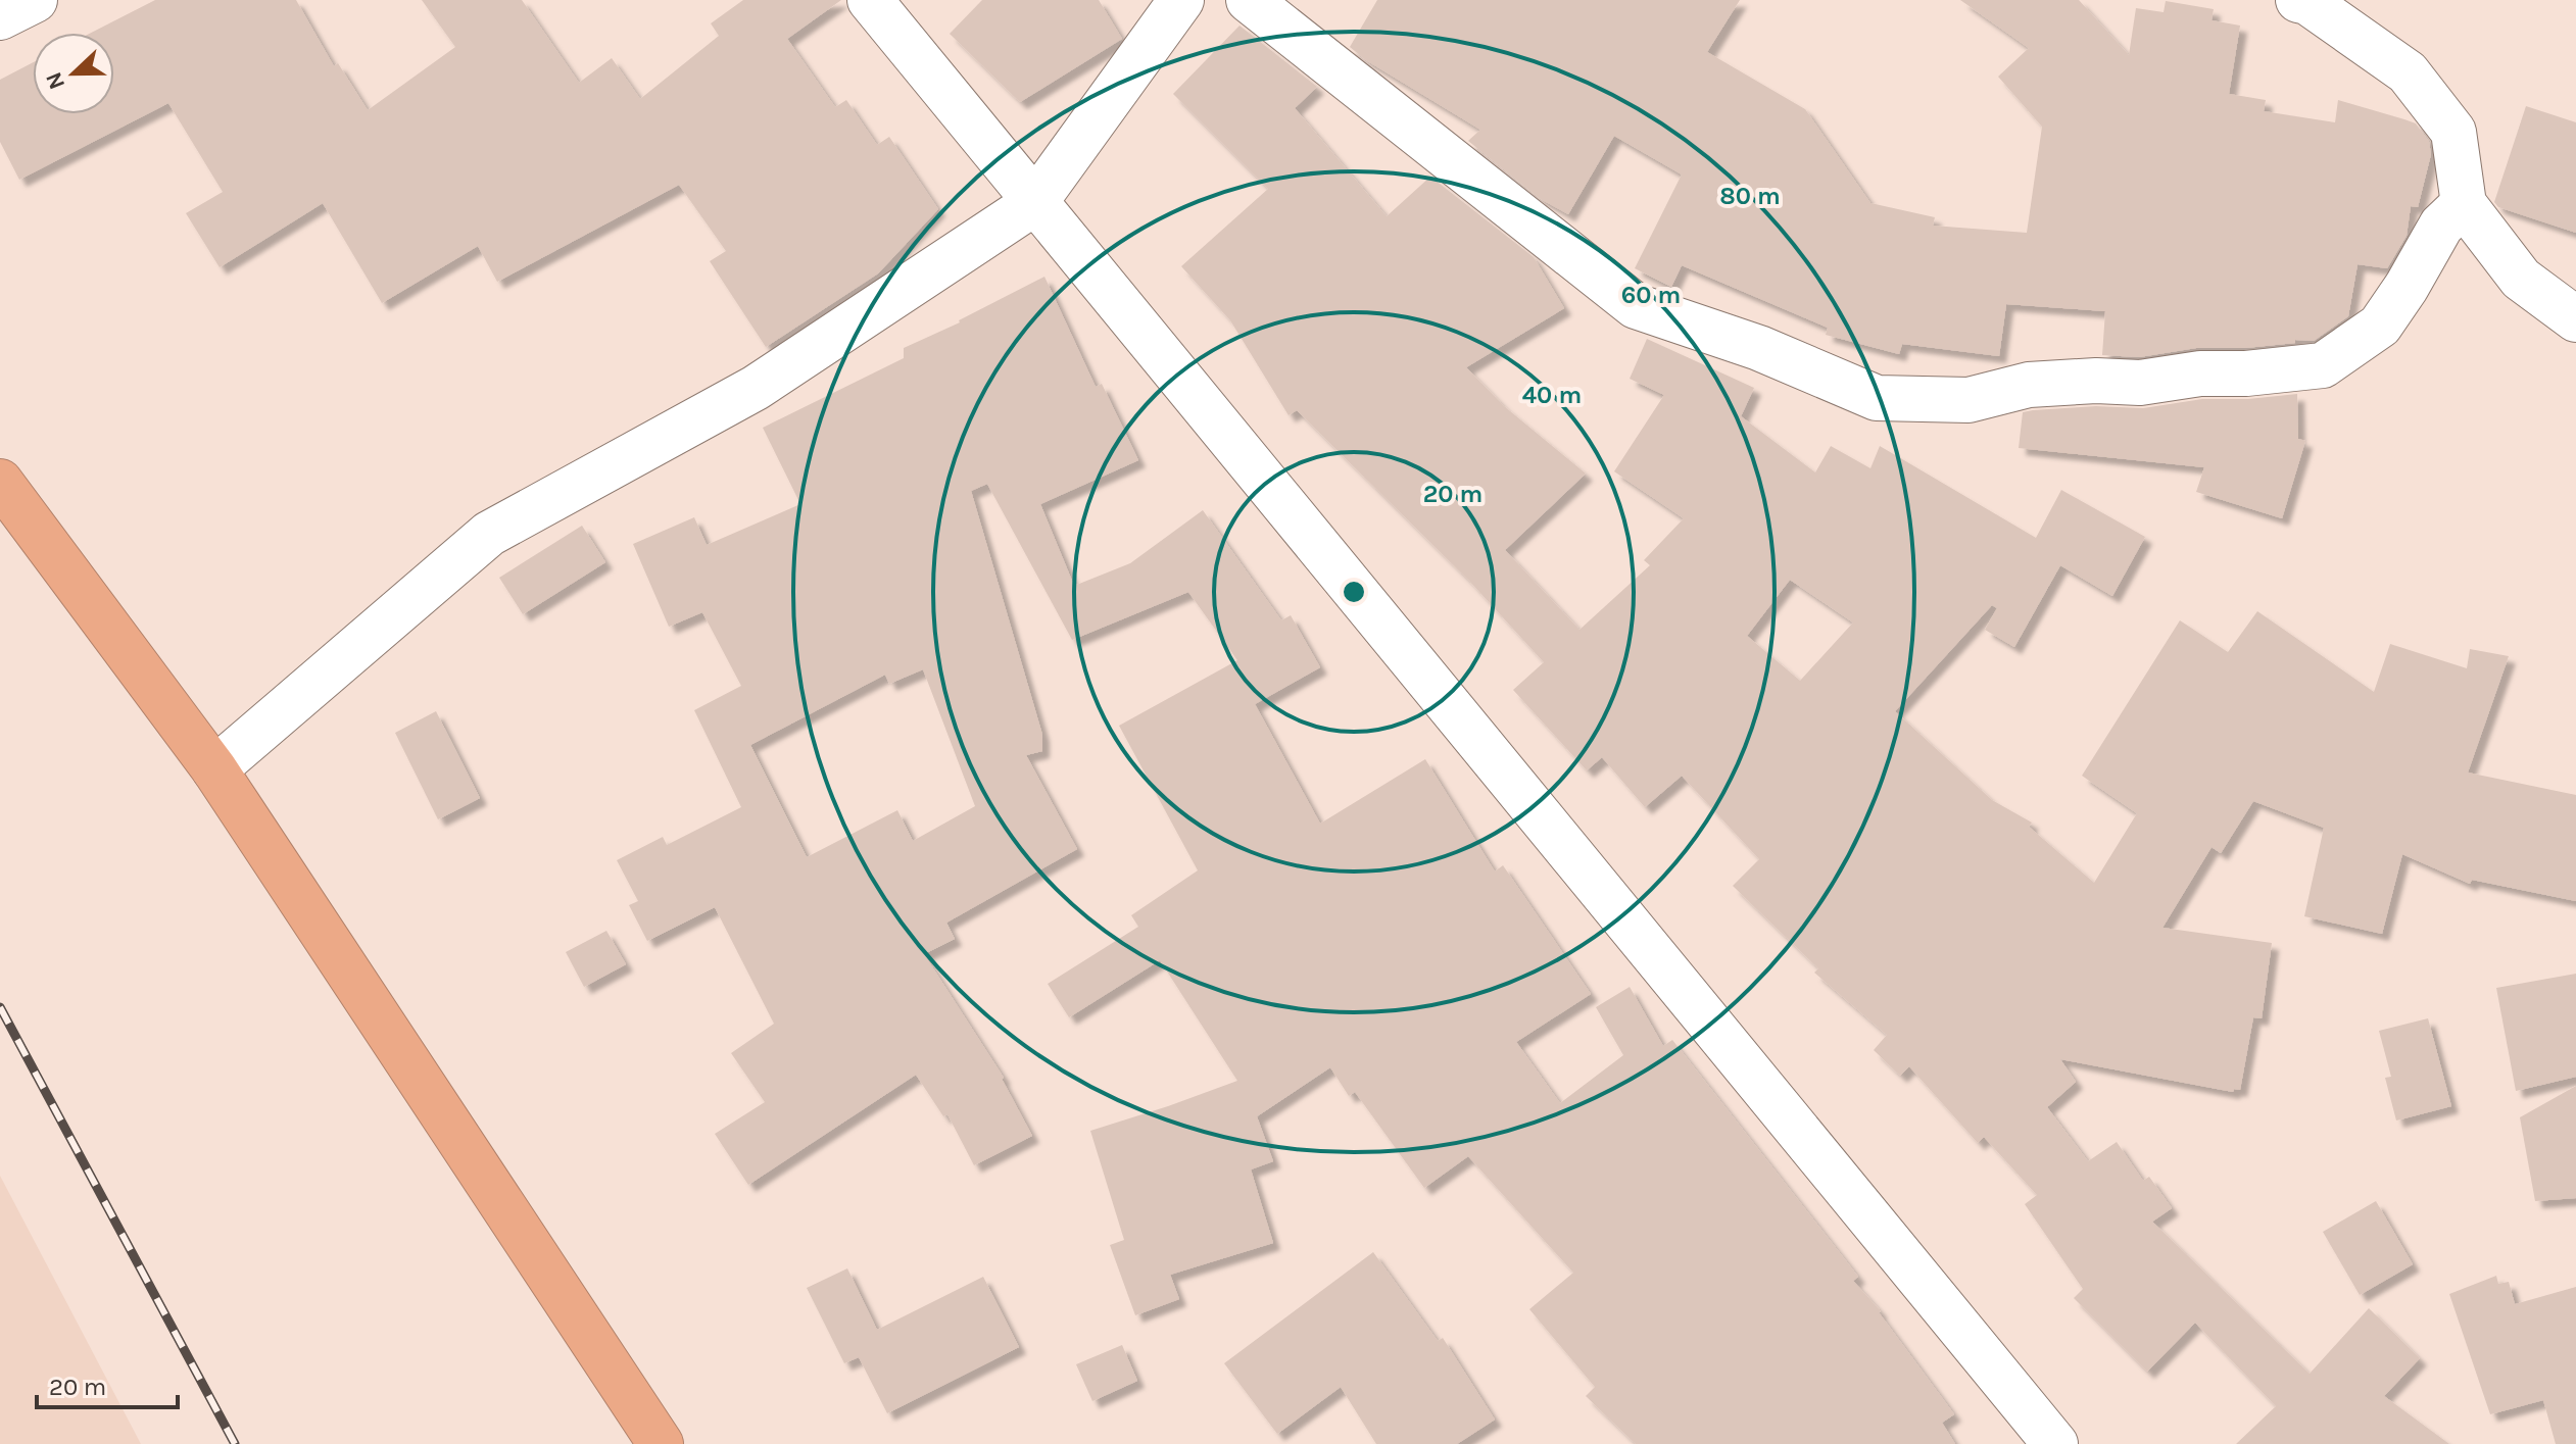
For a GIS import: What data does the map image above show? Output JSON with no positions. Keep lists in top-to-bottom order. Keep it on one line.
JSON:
{"scale_bar":"20 m","north":"left","rings":["80 m","60 m","40 m","20 m"]}
